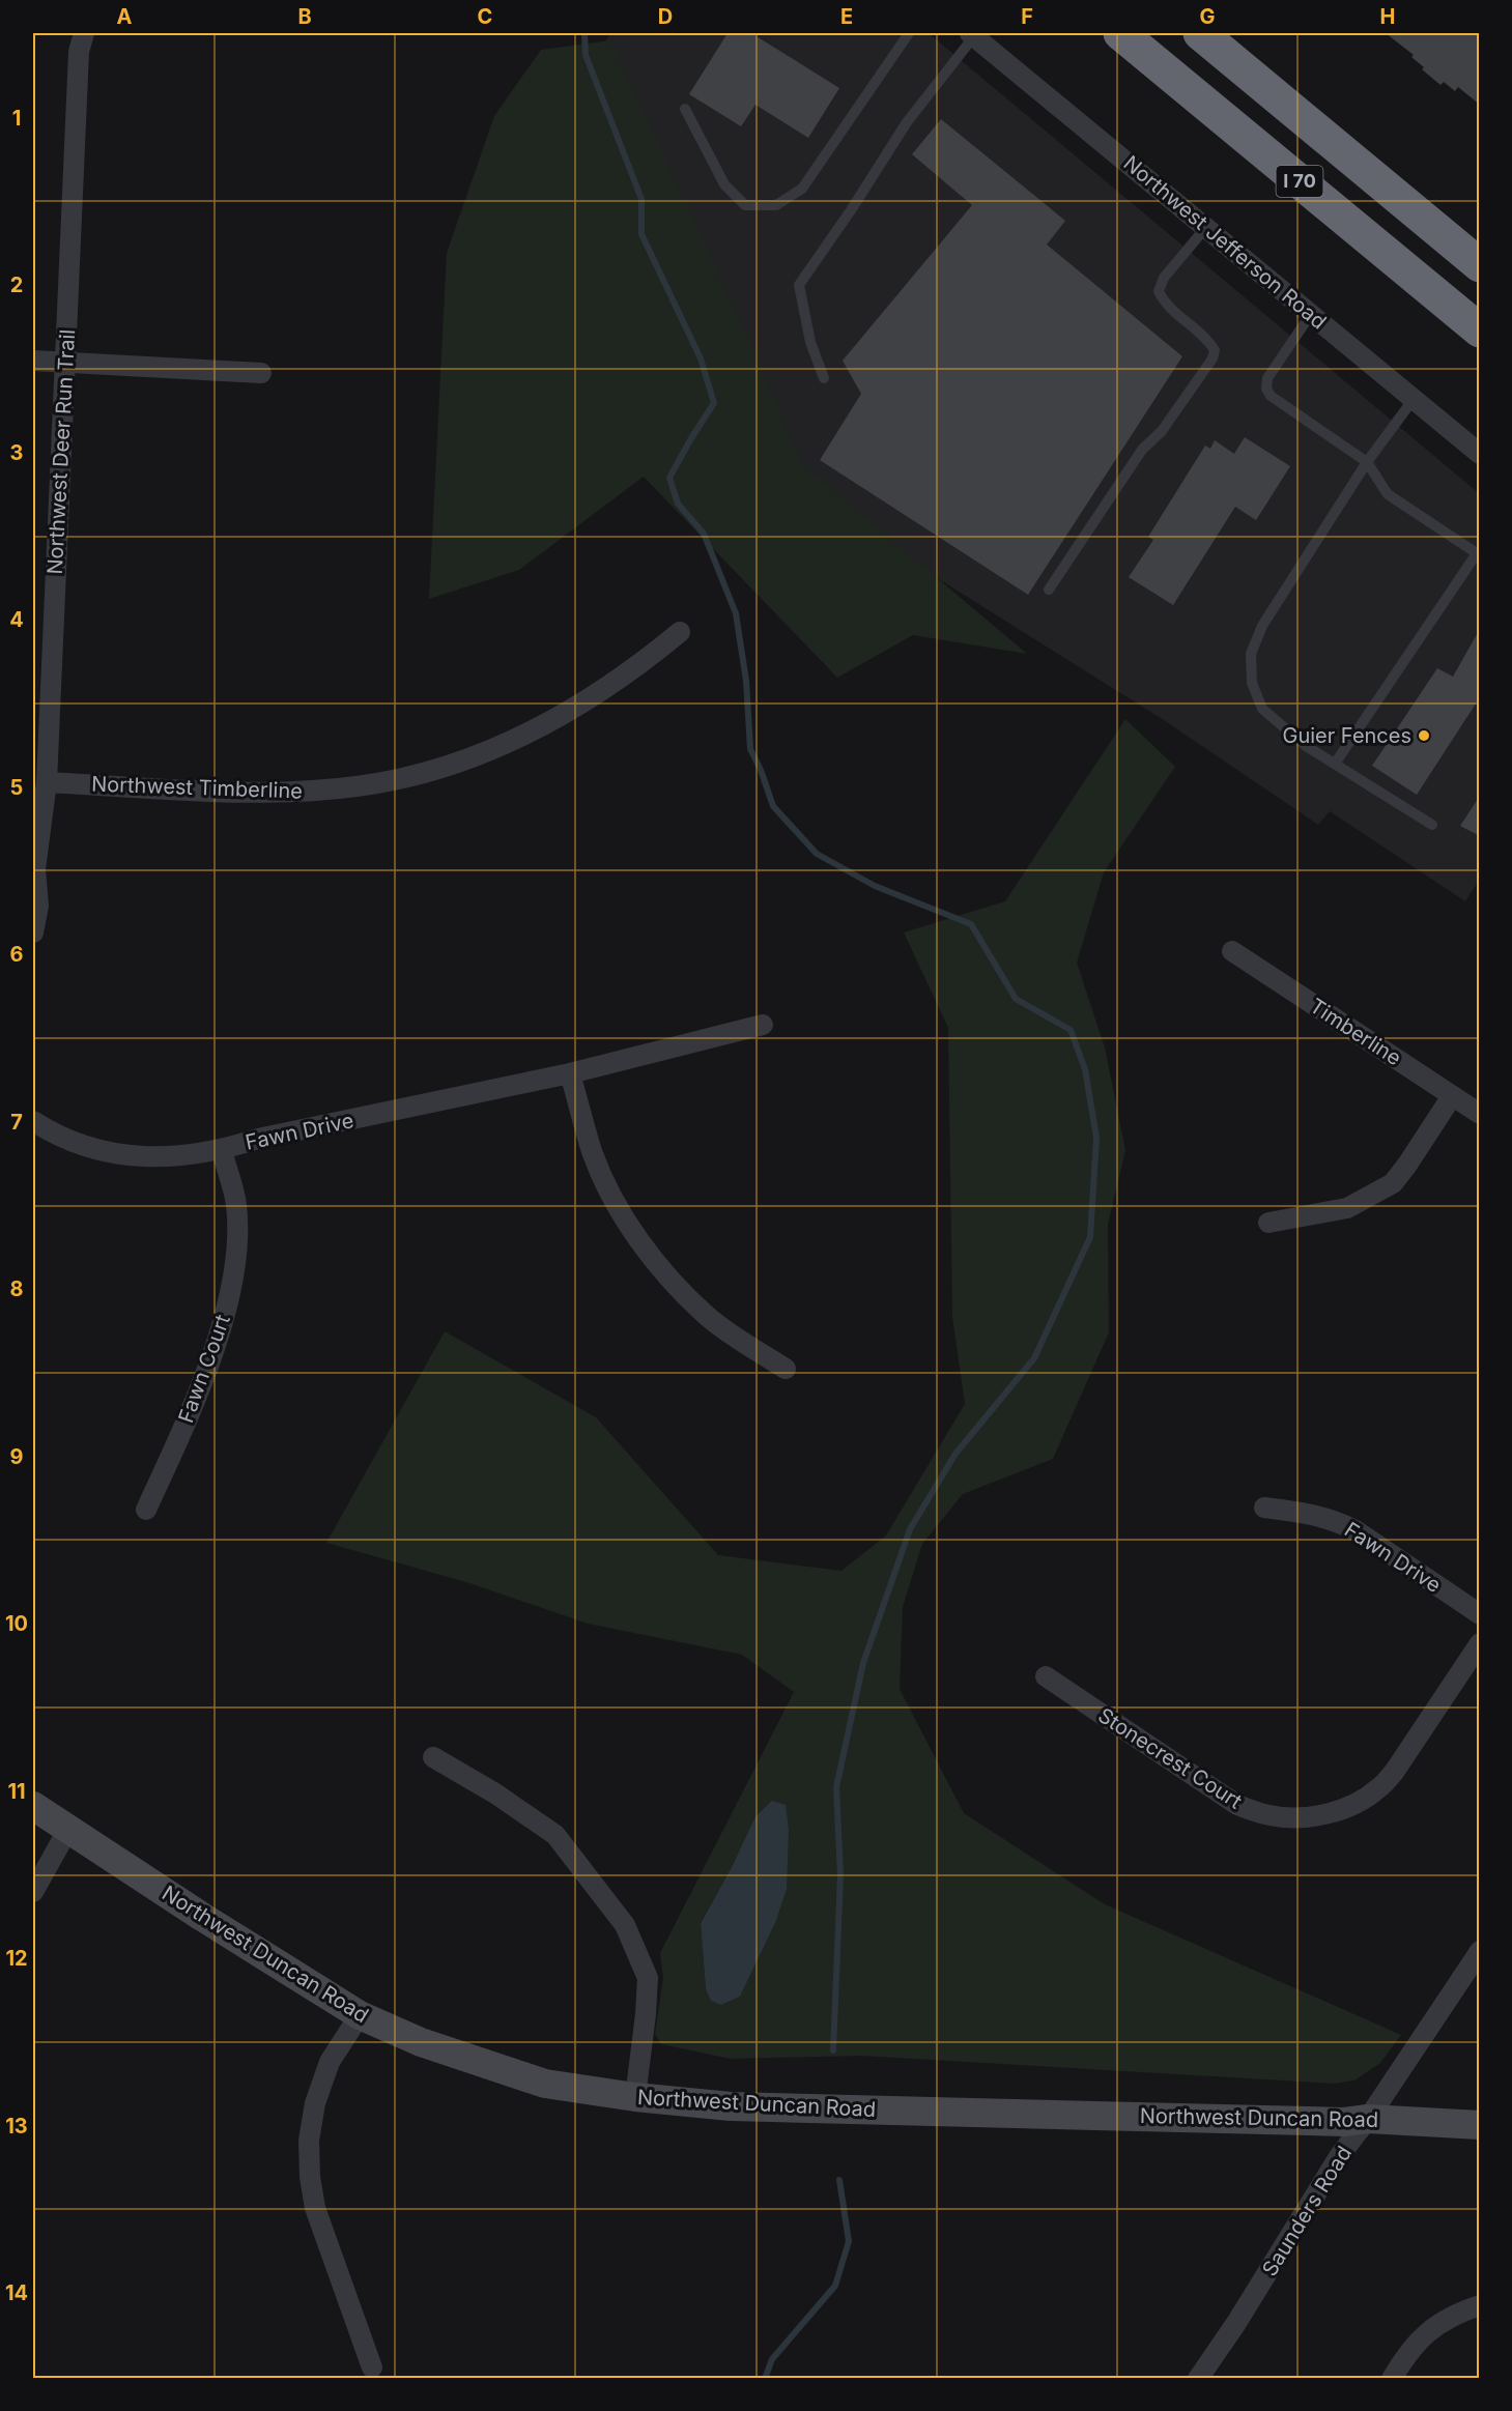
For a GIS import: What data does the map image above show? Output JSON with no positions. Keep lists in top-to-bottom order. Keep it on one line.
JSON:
{"streets":{"highway":["I 70"],"street":["Northwest Jefferson Road","Northwest Deer Run Trail","Northwest Timberline","Timberline","Fawn Drive","Fawn Court","Stonecrest Court","Northwest Duncan Road","Saunders Road"]},"crossings":[["Northwest Deer Run Trail","Northwest Timberline"],["Fawn Drive","Fawn Court"],["Northwest Duncan Road","Saunders Road"]],"places":["Guier Fences"],"grid":{"columns":["A","B","C","D","E","F","G","H"],"rows":["1","2","3","4","5","6","7","8","9","10","11","12","13","14"]}}
